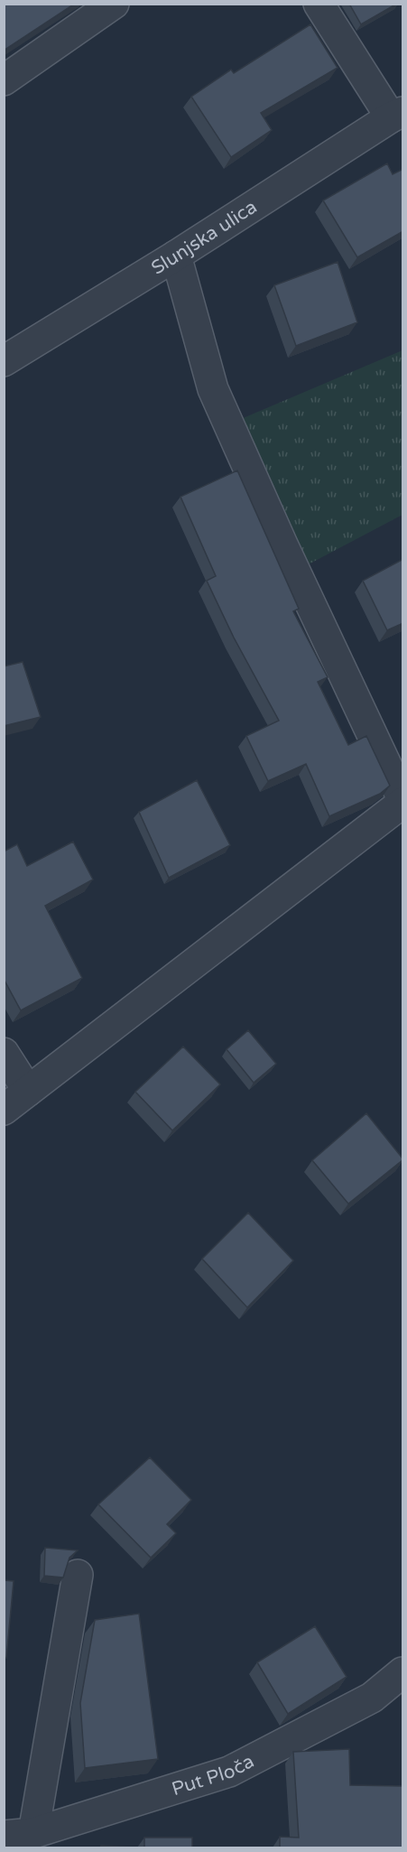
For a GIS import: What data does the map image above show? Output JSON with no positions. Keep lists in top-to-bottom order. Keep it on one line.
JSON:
{"streets":{"street":["Slunjska ulica","Put Ploča"]}}
